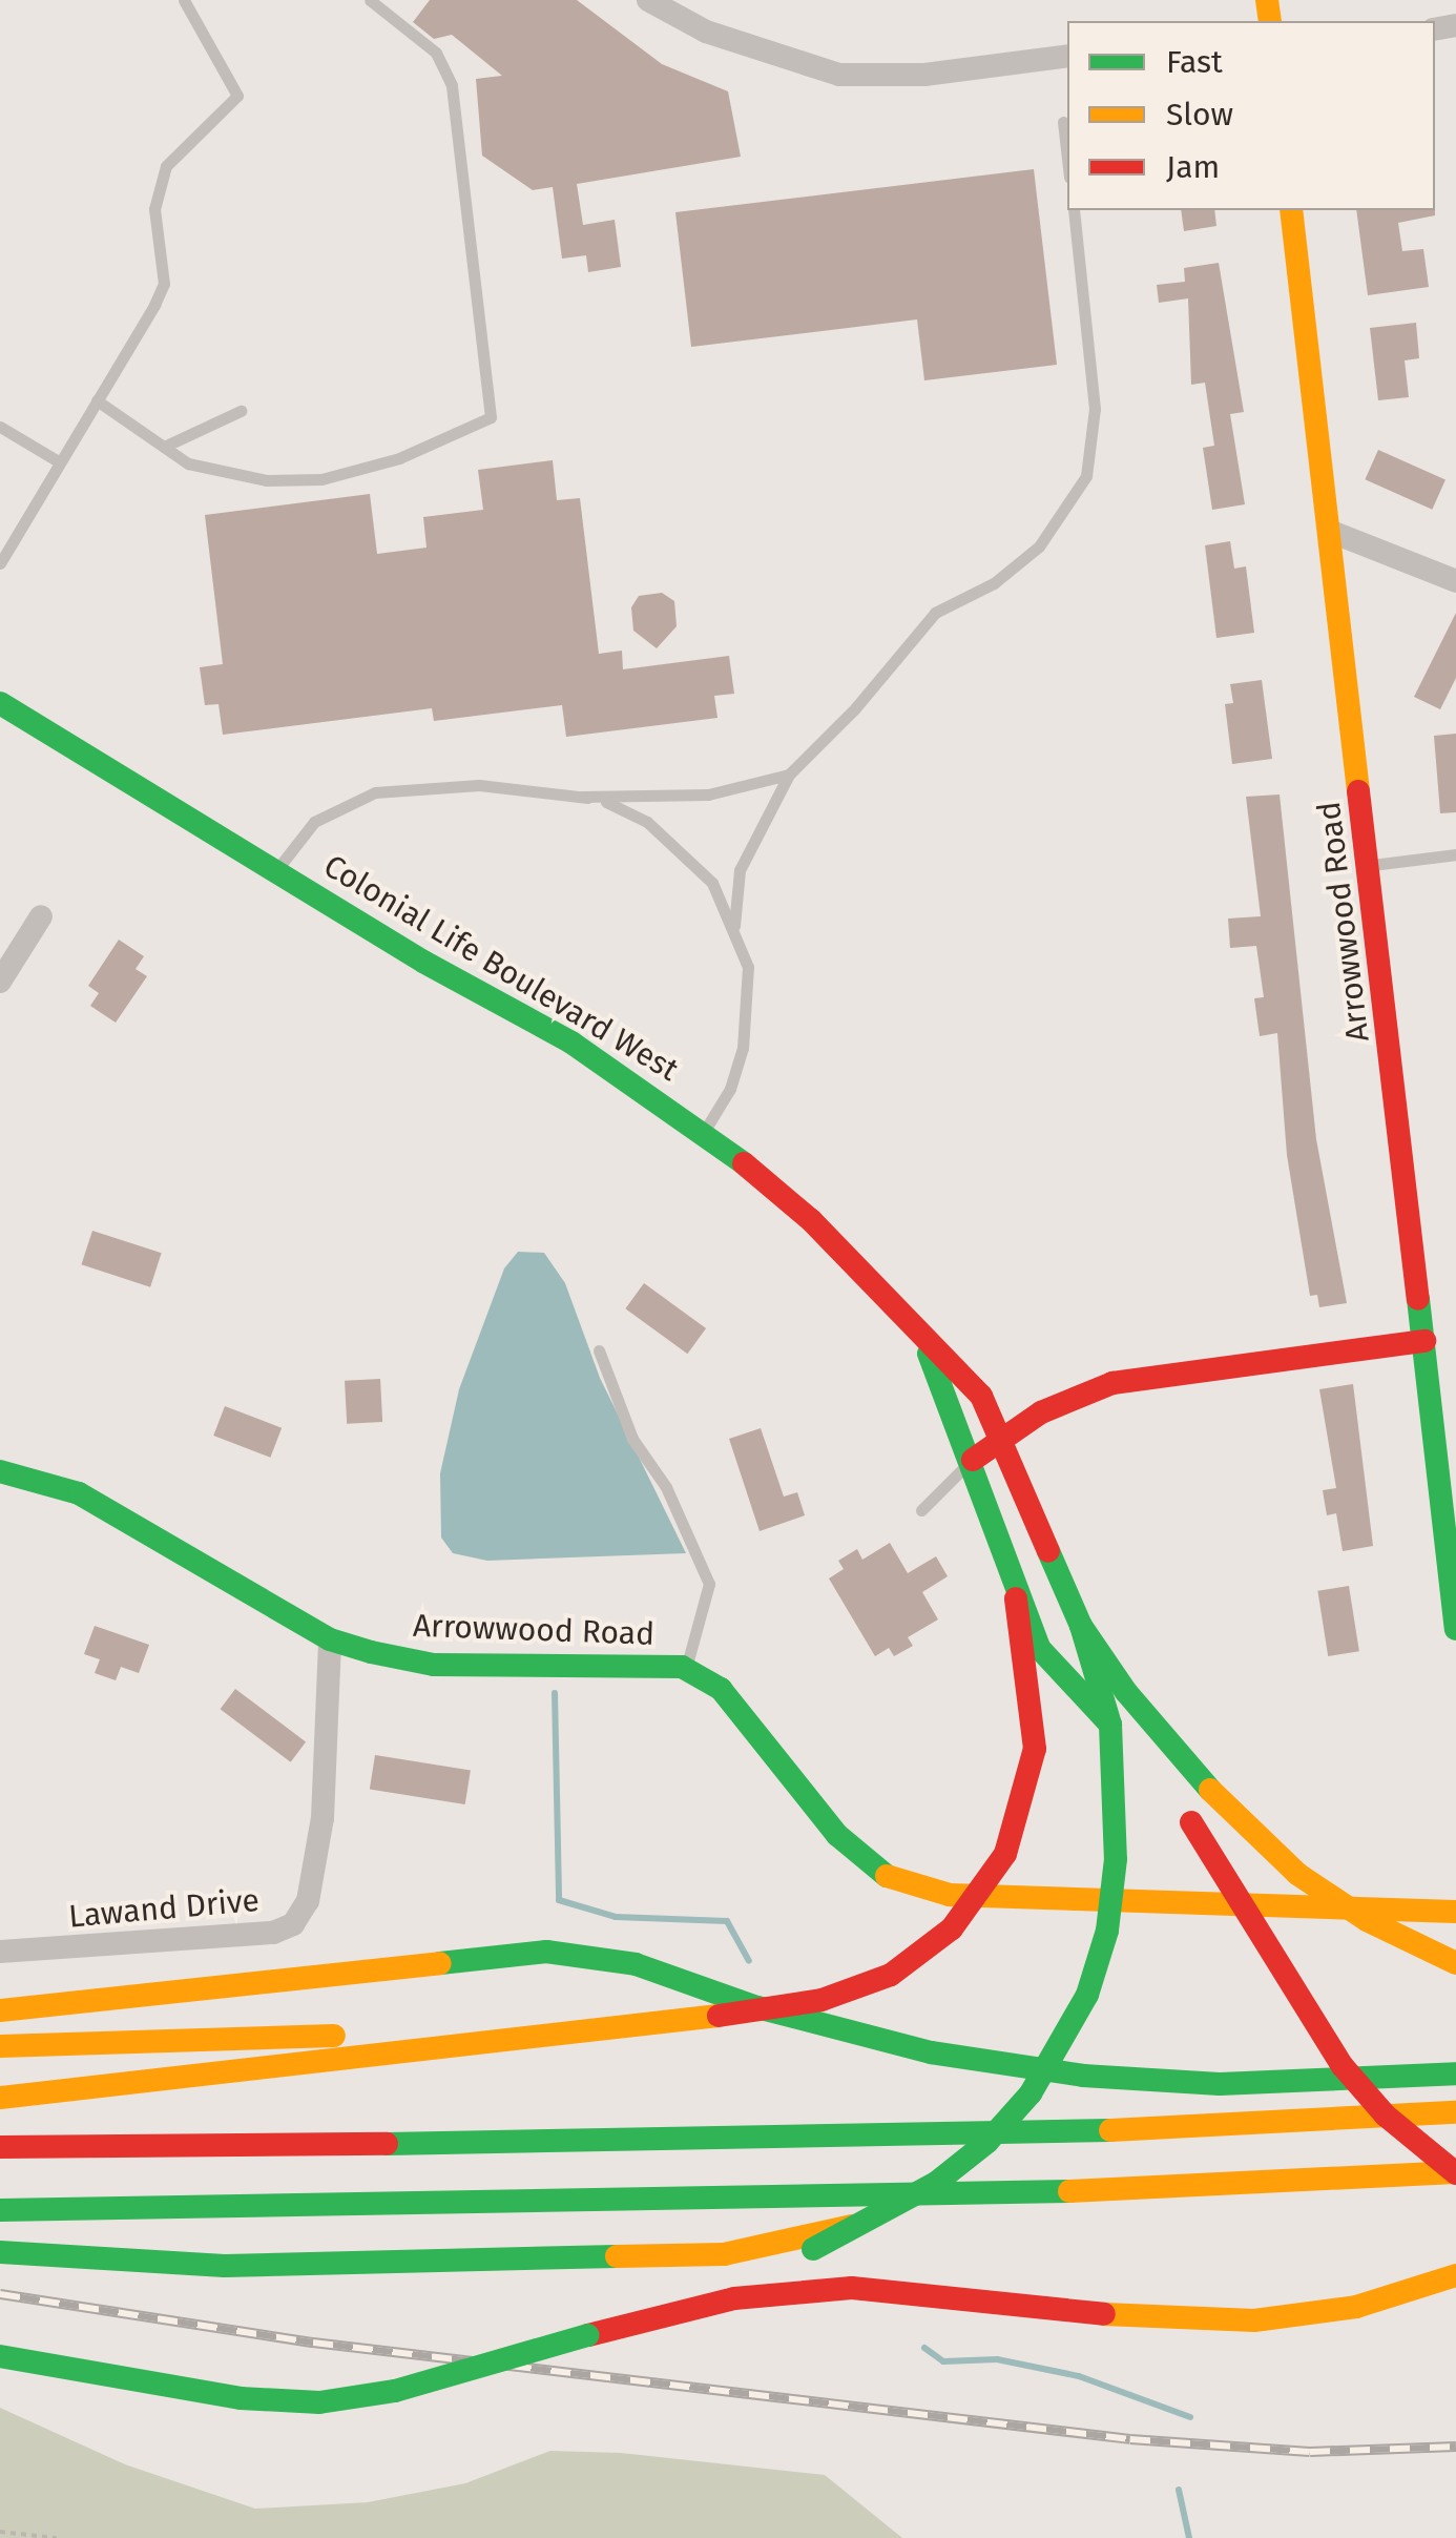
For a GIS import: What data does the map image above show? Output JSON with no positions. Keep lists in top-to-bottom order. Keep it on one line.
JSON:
{"streets":{"main road":["Arrowwood Road","Colonial Life Boulevard West"],"street":["Lawand Drive"]},"crossings":[["Arrowwood Road","Lawand Drive"]],"legend":["Fast","Slow","Jam"]}
